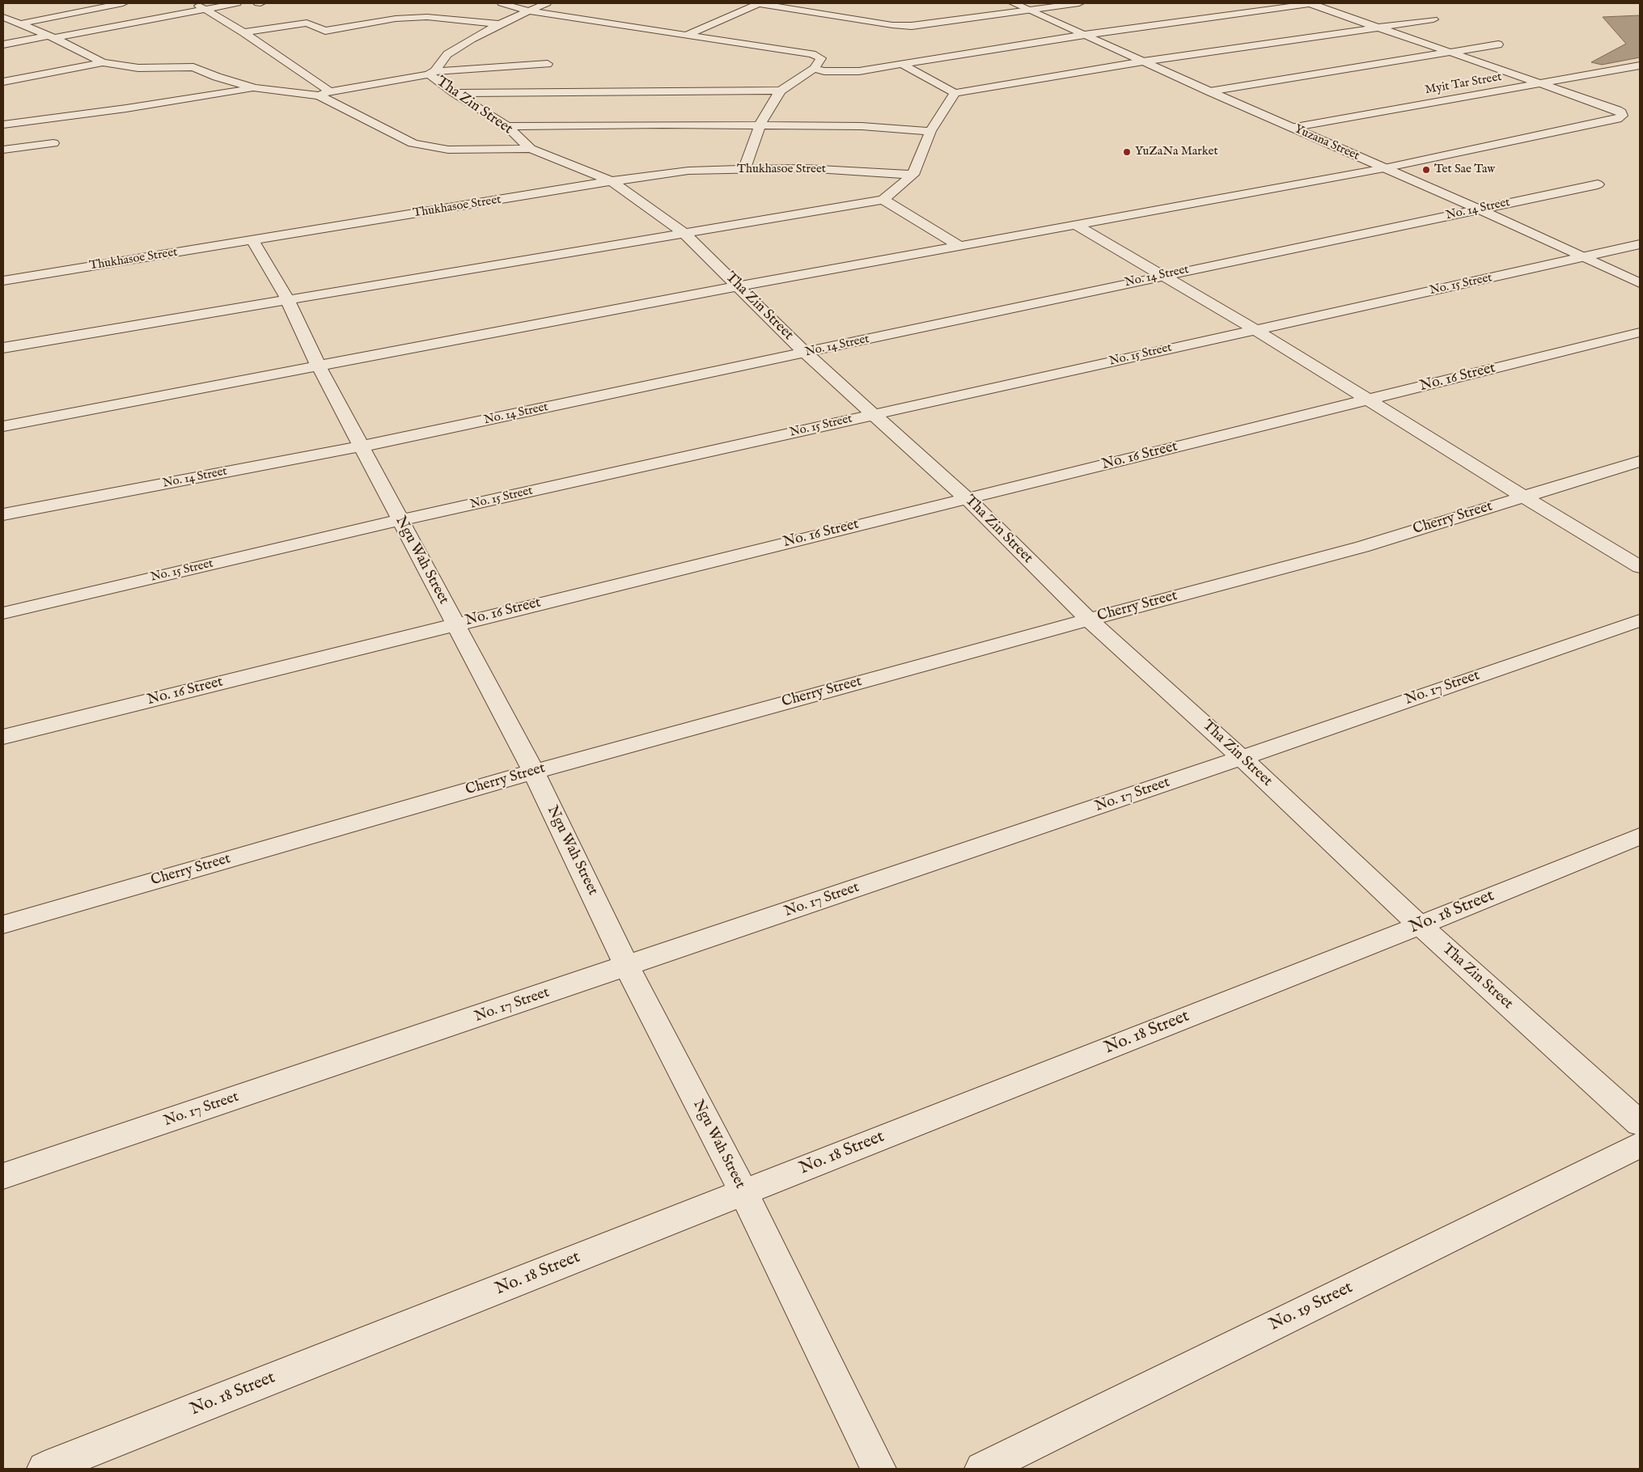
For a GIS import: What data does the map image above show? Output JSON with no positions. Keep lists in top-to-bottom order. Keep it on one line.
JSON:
{"streets":{"street":["Myit Tar Street","Tha Zin Street","Yuzana Street","Thukhasoe Street","No. 14 Street","No. 15 Street","No. 16 Street","Cherry Street","Ngu Wah Street","No. 17 Street","No. 18 Street","No. 19 Street"]},"crossings":[["Myit Tar Street","Yuzana Street"],["Tha Zin Street","Thukhasoe Street"],["Tha Zin Street","No. 14 Street"],["Tha Zin Street","No. 15 Street"],["Tha Zin Street","No. 16 Street"],["Tha Zin Street","Cherry Street"],["Tha Zin Street","No. 17 Street"],["Tha Zin Street","No. 18 Street"],["Yuzana Street","No. 14 Street"],["Yuzana Street","No. 15 Street"],["Thukhasoe Street","Ngu Wah Street"],["No. 14 Street","Ngu Wah Street"],["No. 15 Street","Ngu Wah Street"],["No. 16 Street","Ngu Wah Street"],["Cherry Street","Ngu Wah Street"],["Ngu Wah Street","No. 17 Street"],["Ngu Wah Street","No. 18 Street"]],"places":["YuZaNa Market","Tet Sae Taw"]}
